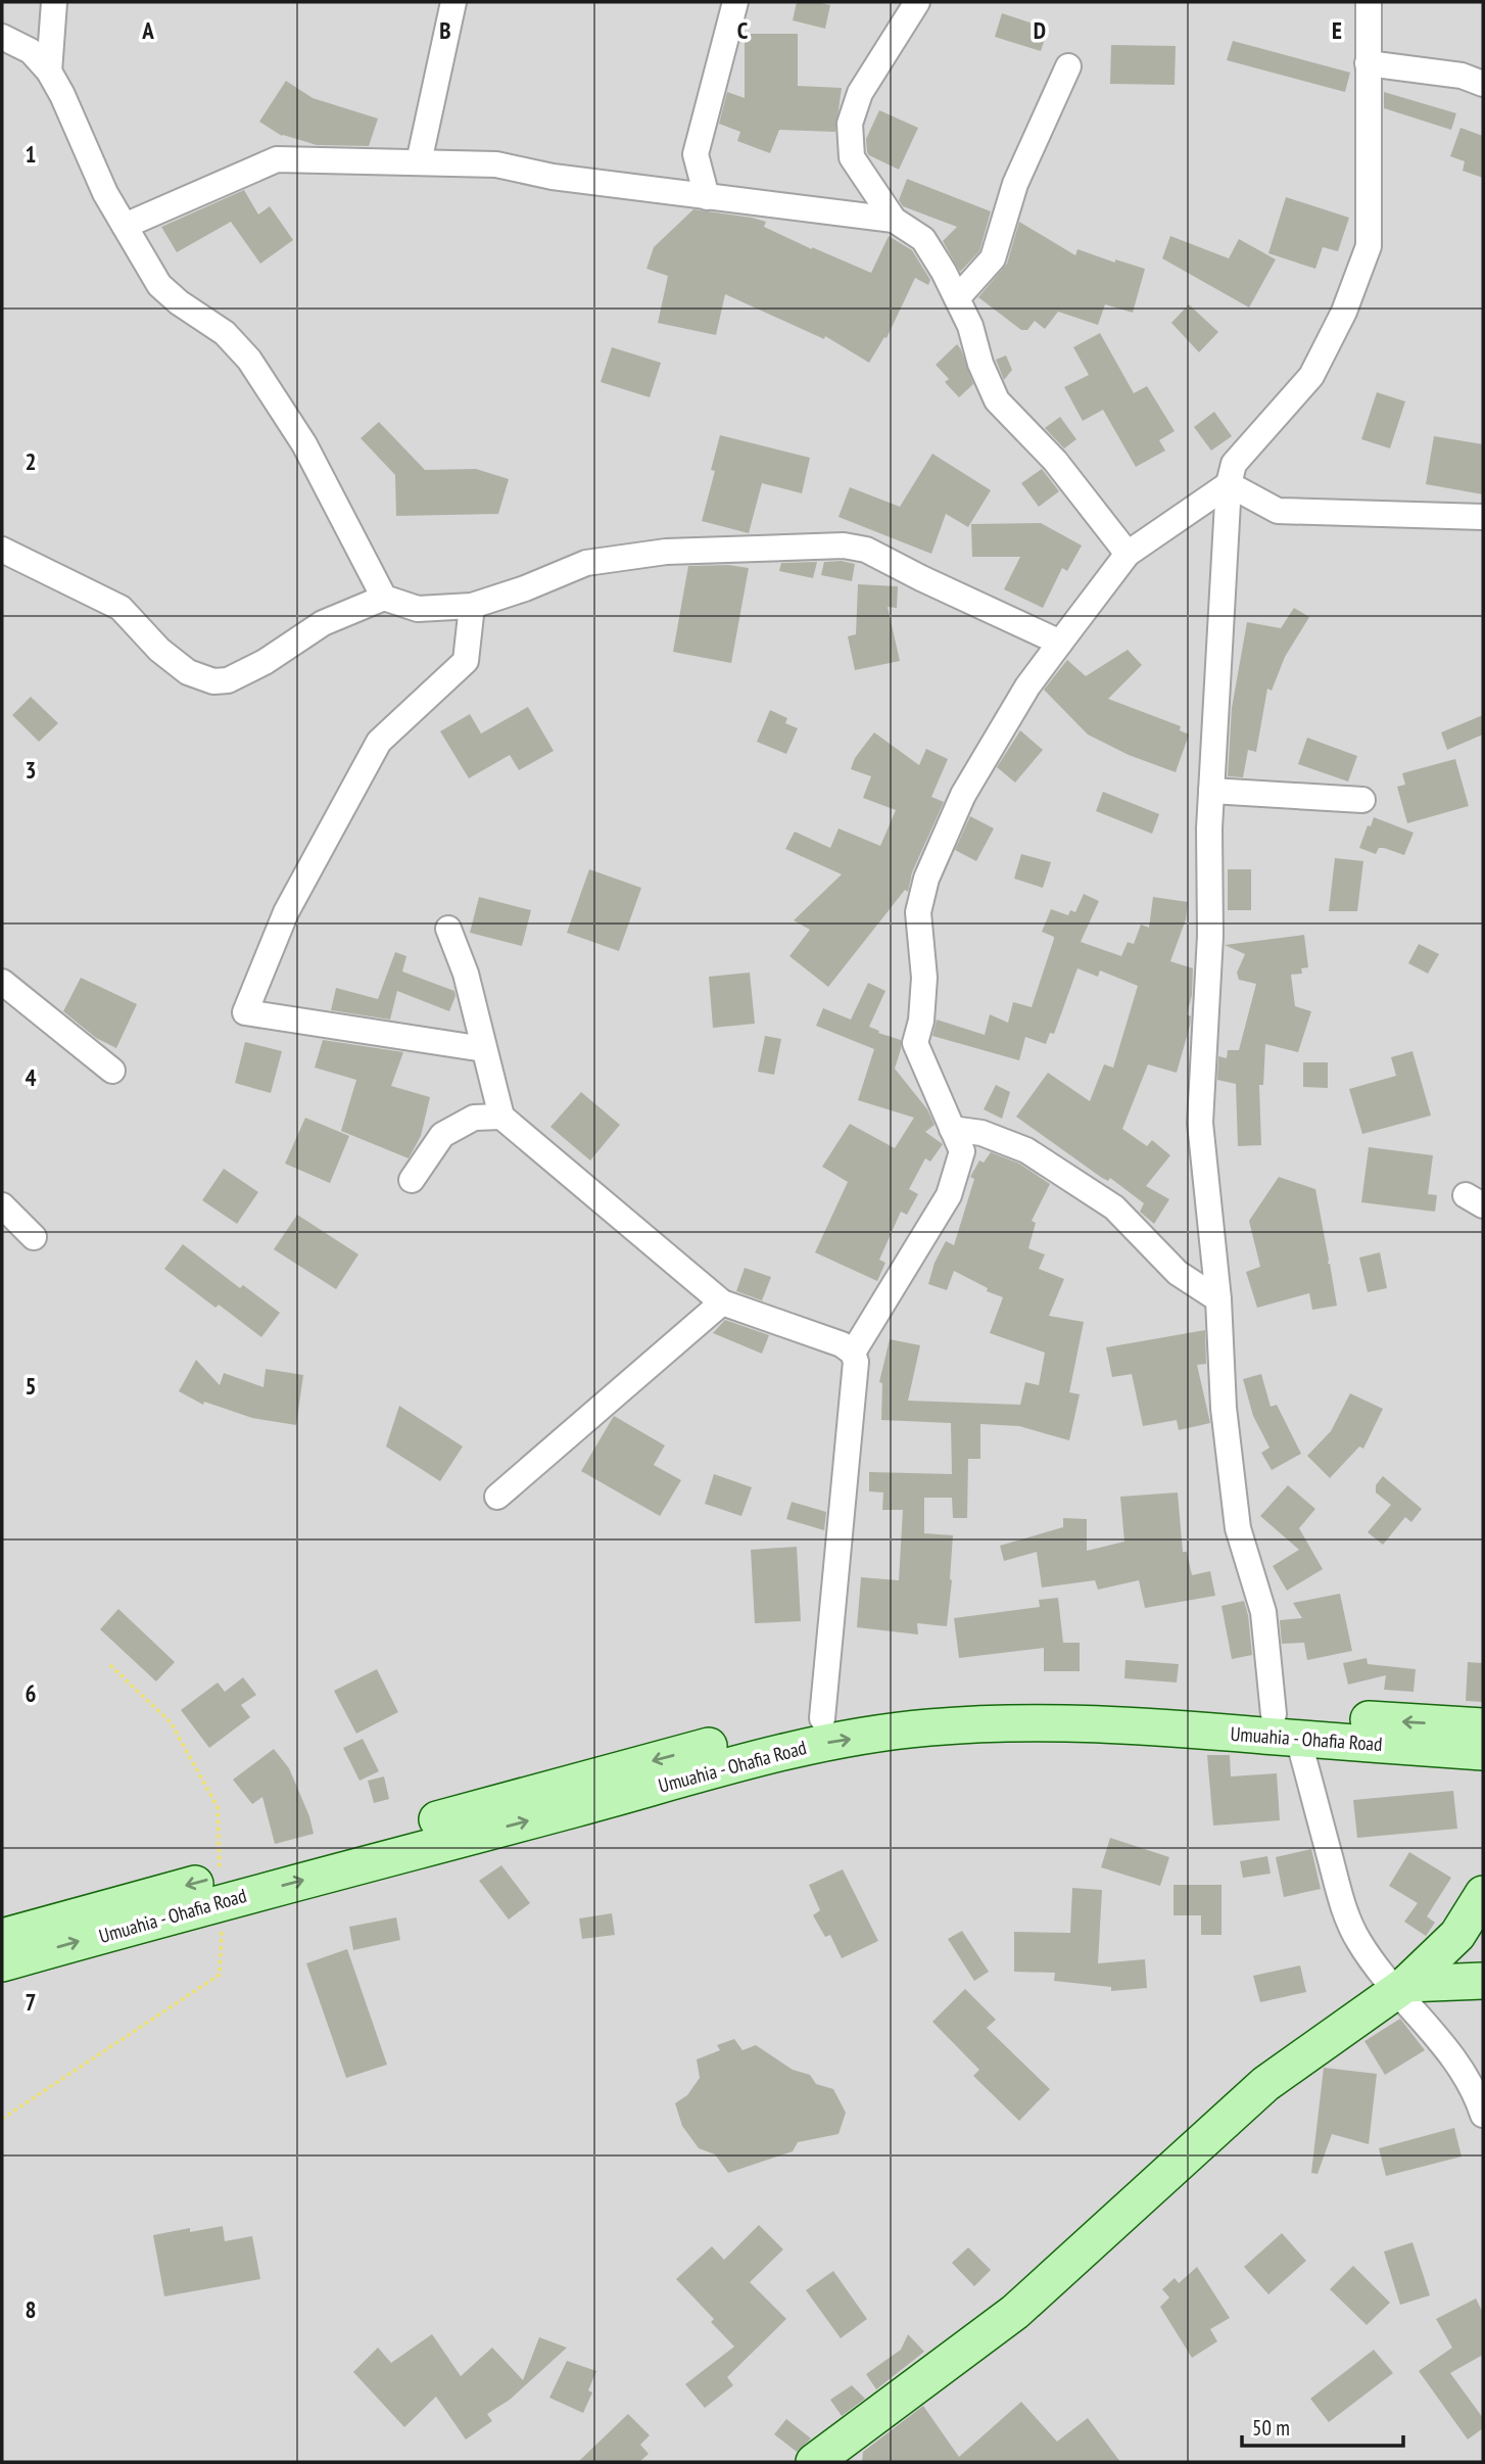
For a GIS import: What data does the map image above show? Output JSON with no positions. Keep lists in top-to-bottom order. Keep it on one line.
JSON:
{"streets":{"main road":["Umuahia - Ohafia Road"]},"scale_bar":"50 m","grid":{"columns":["A","B","C","D","E"],"rows":["1","2","3","4","5","6","7","8"]}}
